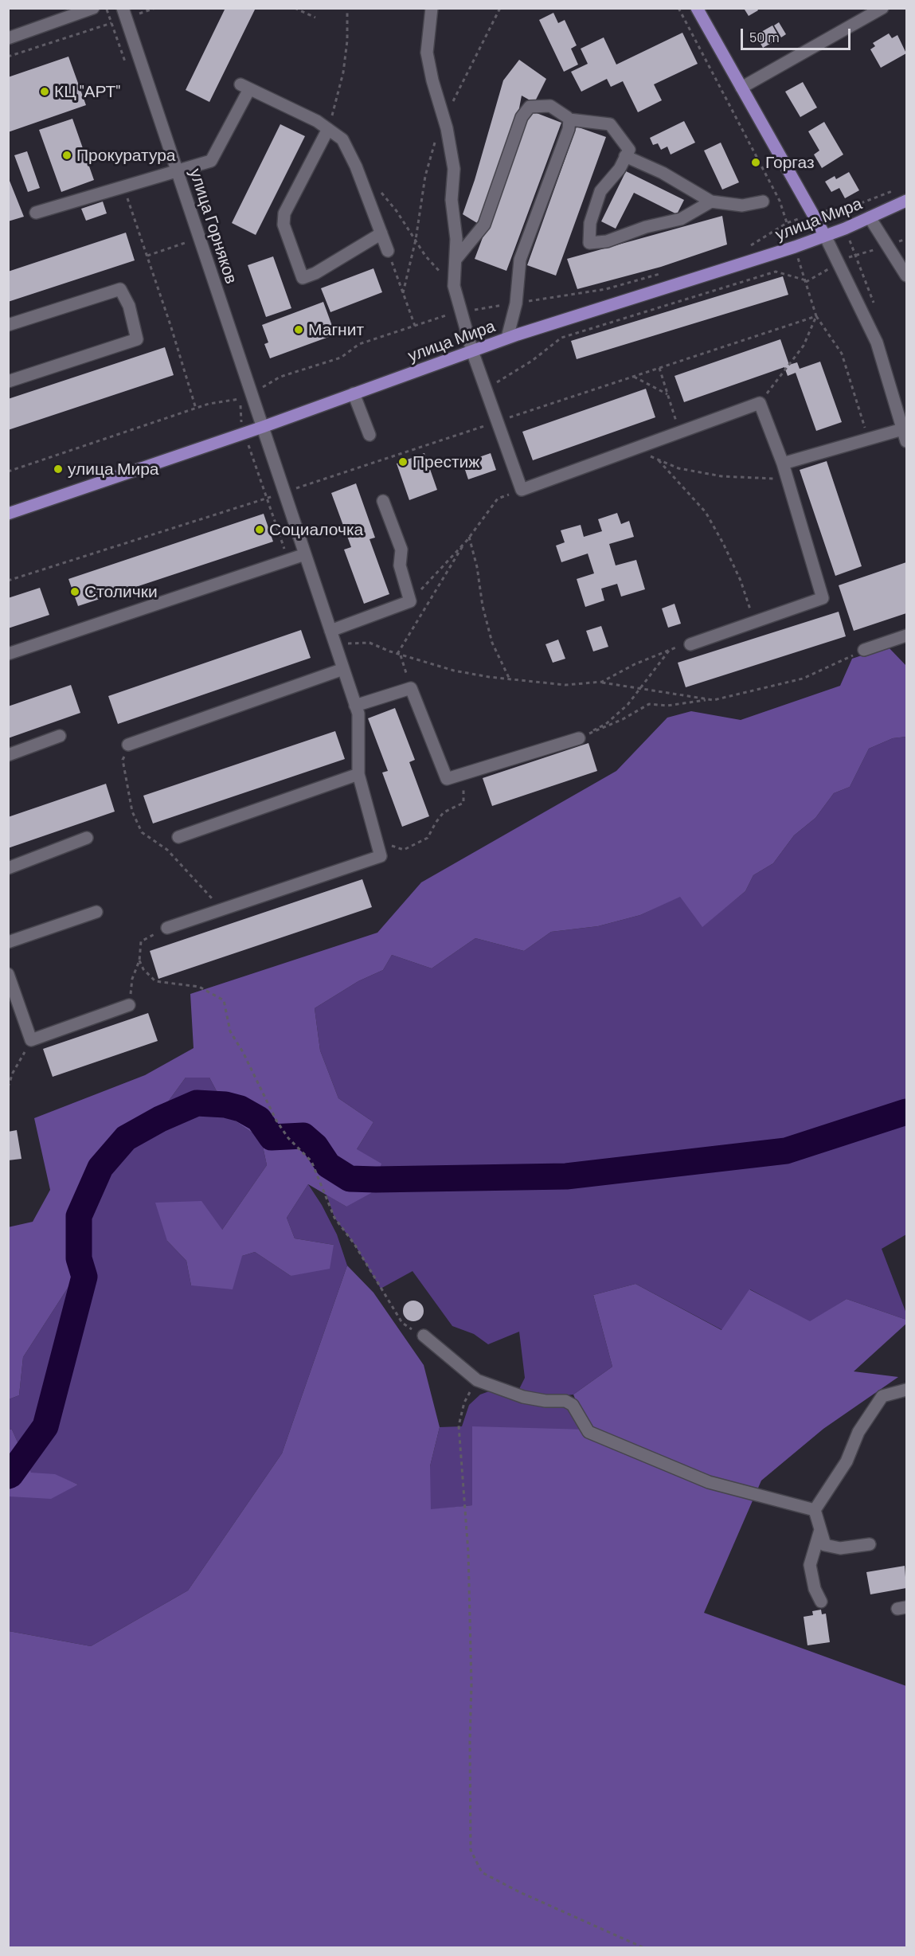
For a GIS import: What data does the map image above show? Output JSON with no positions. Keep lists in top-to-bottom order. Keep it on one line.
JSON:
{"streets":{"main road":["улица Мира"],"street":["улица Горняков"]},"crossings":[["улица Мира","улица Горняков"]],"places":["КЦ \"АРТ\"","Прокуратура","Горгаз","Магнит","Престиж","улица Мира","Социалочка","Столички"],"scale_bar":"50 m"}
